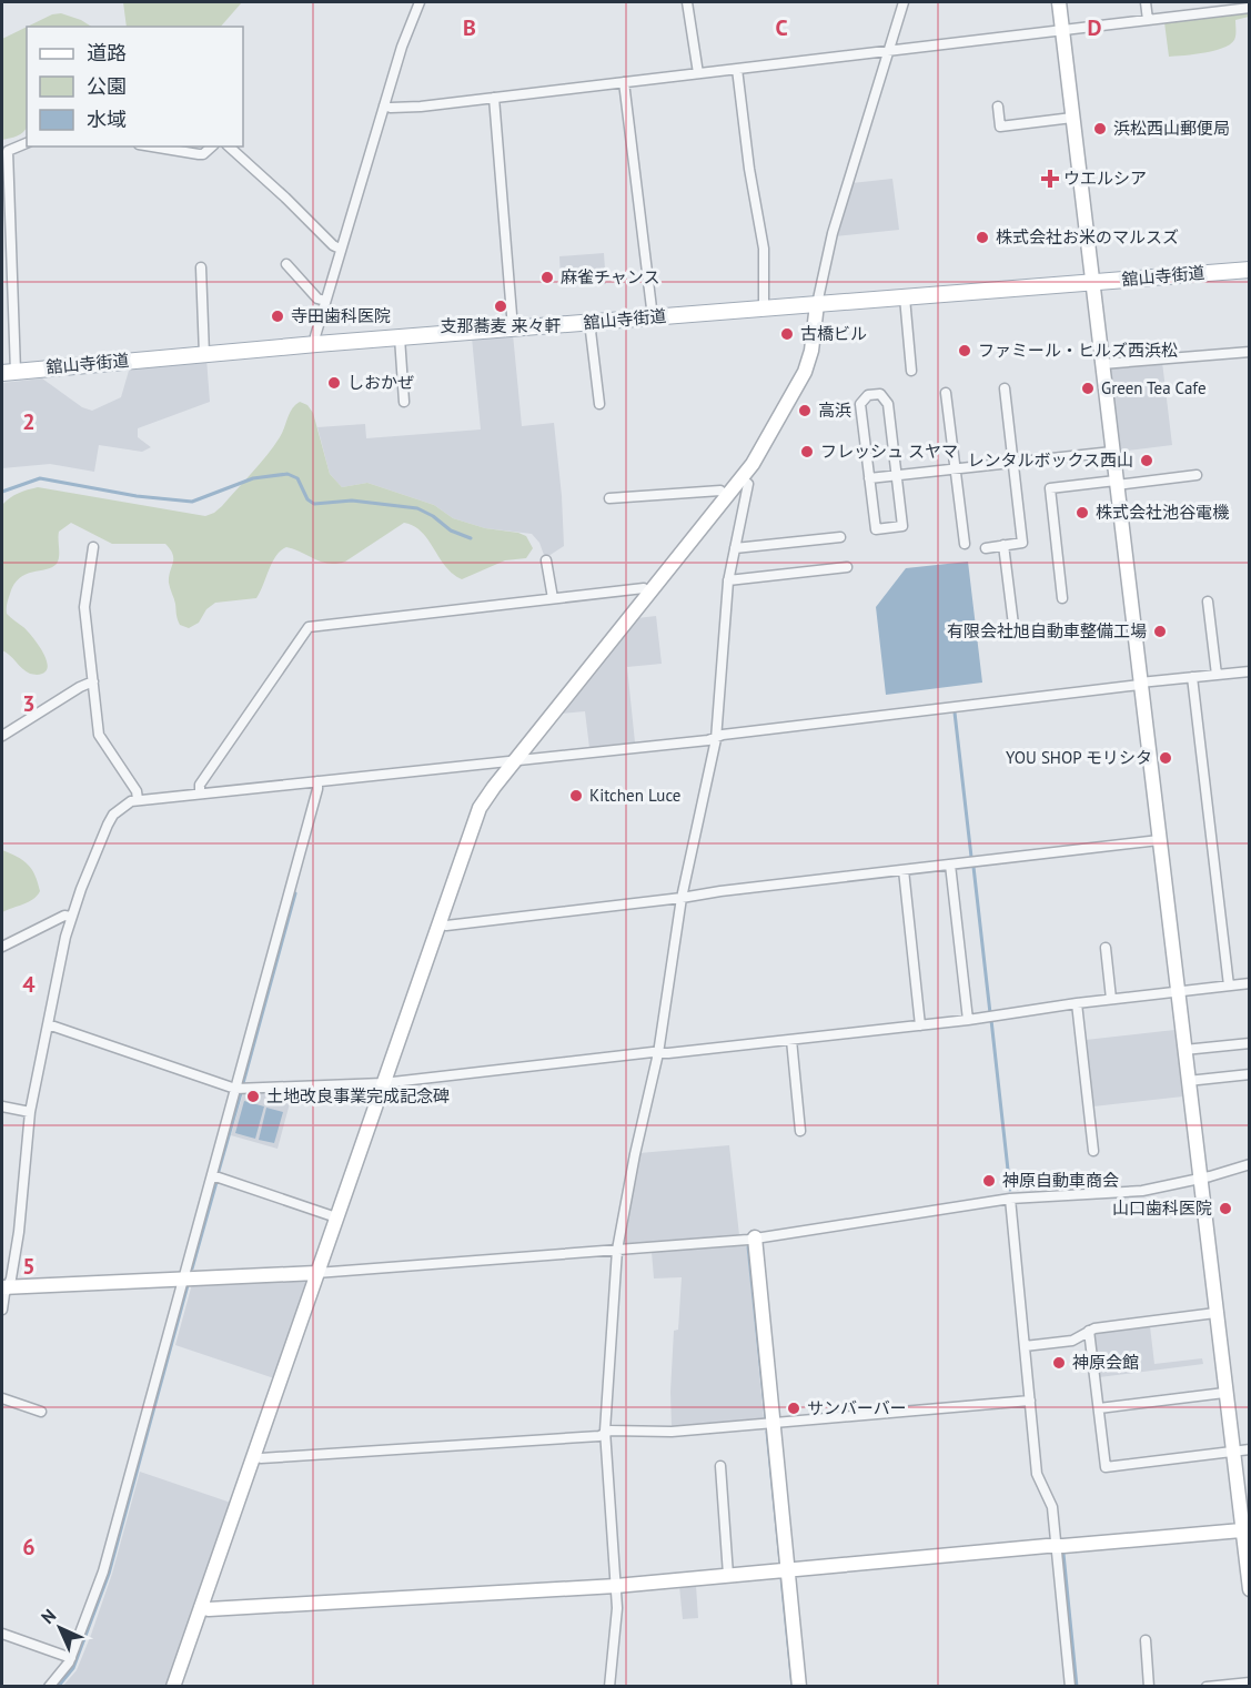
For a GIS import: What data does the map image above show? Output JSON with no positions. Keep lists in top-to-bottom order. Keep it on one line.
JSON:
{"streets":{"main road":["舘山寺街道"]},"places":{"other":["浜松西山郵便局","株式会社お米のマルスズ","麻雀チャンス","支那蕎麦 来々軒","寺田歯科医院","古橋ビル","ファミール・ヒルズ西浜松","しおかぜ","Green Tea Cafe","高浜","フレッシュ スヤマ","レンタルボックス西山","株式会社池谷電機","有限会社旭自動車整備工場","YOU SHOP モリシタ","Kitchen Luce","土地改良事業完成記念碑","神原自動車商会","山口歯科医院","神原会館","サンバーバー"],"health":["ウエルシア"]},"legend":["道路","公園","水域"],"north":"top left","grid":{"columns":["B","C","D"],"rows":["2","3","4","5","6"]}}
